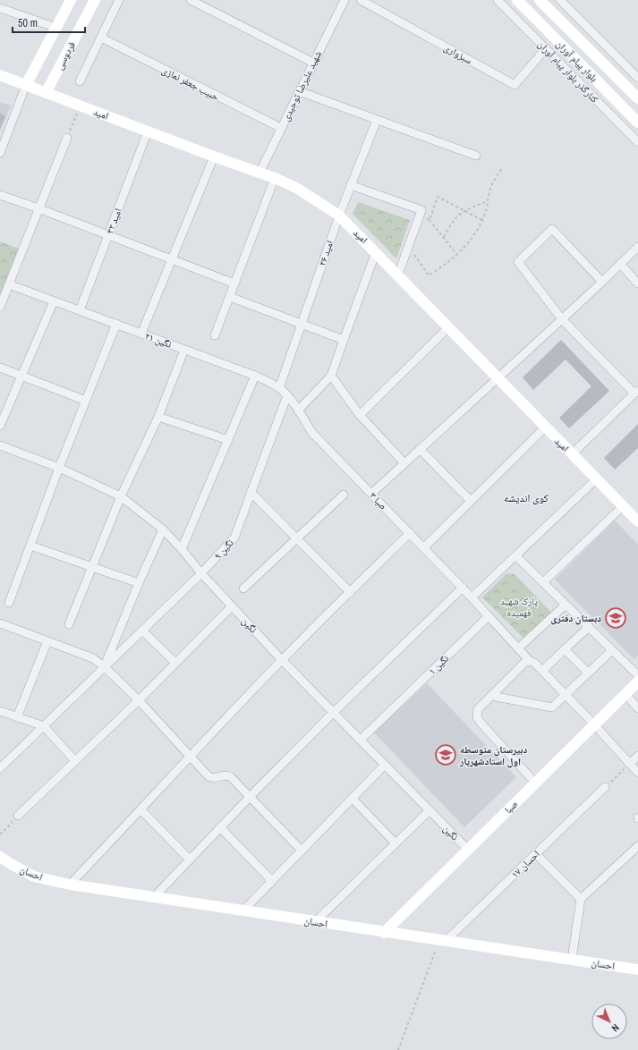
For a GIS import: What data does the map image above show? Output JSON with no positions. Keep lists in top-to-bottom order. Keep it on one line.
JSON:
{"streets":{"main road":["فردوسی","بلوار پیام آوران","امید","صبا","احسان"],"street":["سبزواری","کنارگذر بلوار پیام آوران","حبیب جعفر نمازی","شهید علیرضا توحیدی","امید ۳۲","امید ۲۶","نگین ۲۱","صبا ۳","نگین ۹","نگین","نگین ۱","احسان ۱۷"]},"crossings":[["سبزواری","کنارگذر بلوار پیام آوران"],["فردوسی","امید"],["حبیب جعفر نمازی","شهید علیرضا توحیدی"],["شهید علیرضا توحیدی","امید"],["امید","امید ۳۲"],["امید","امید ۲۶"],["امید ۳۲","نگین ۲۱"],["امید ۲۶","نگین ۲۱"],["نگین ۲۱","صبا ۳"],["نگین ۲۱","نگین ۹"],["نگین ۹","نگین"],["نگین","نگین ۱"],["نگین","صبا"],["صبا","احسان"],["احسان ۱۷","احسان"]],"districts":["کوی اندیشه"],"parks":["پارک شهید فهمیده"],"places":{"school or university":["دبستان دفتری","دبیرستان متوسطه اول استادشهریار"]},"scale_bar":"50 m","north":"bottom right"}
